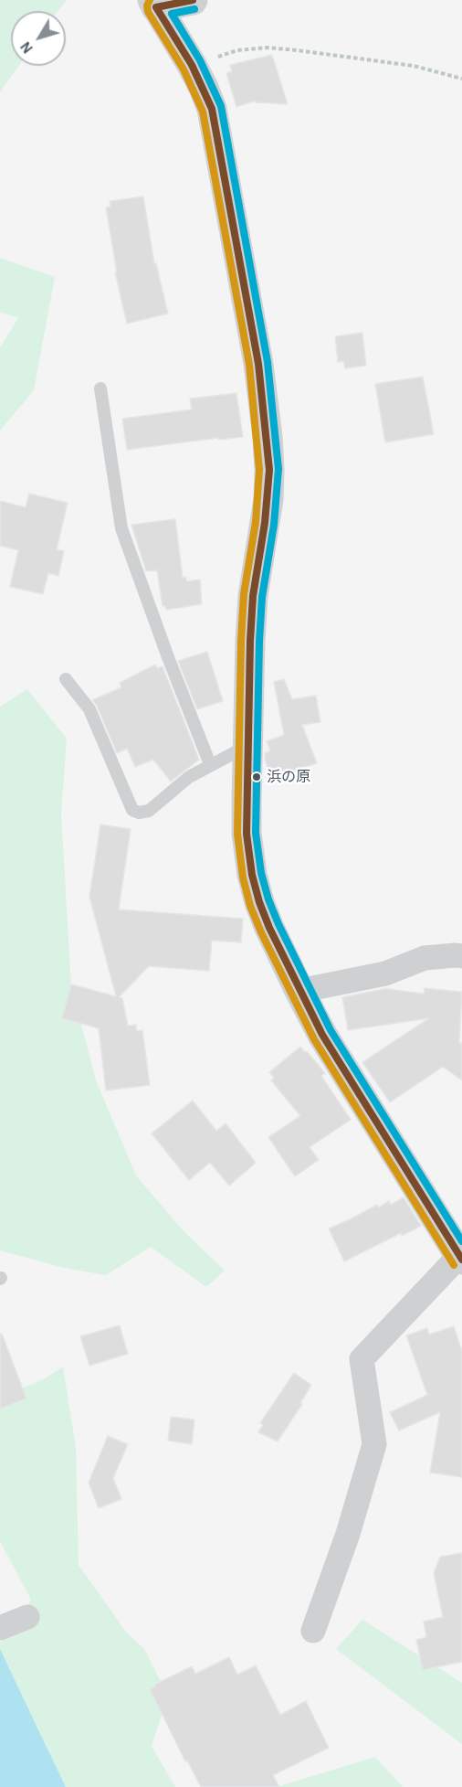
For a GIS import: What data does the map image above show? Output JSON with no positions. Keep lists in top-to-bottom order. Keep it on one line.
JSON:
{"places":["浜の原"],"north":"bottom left"}
